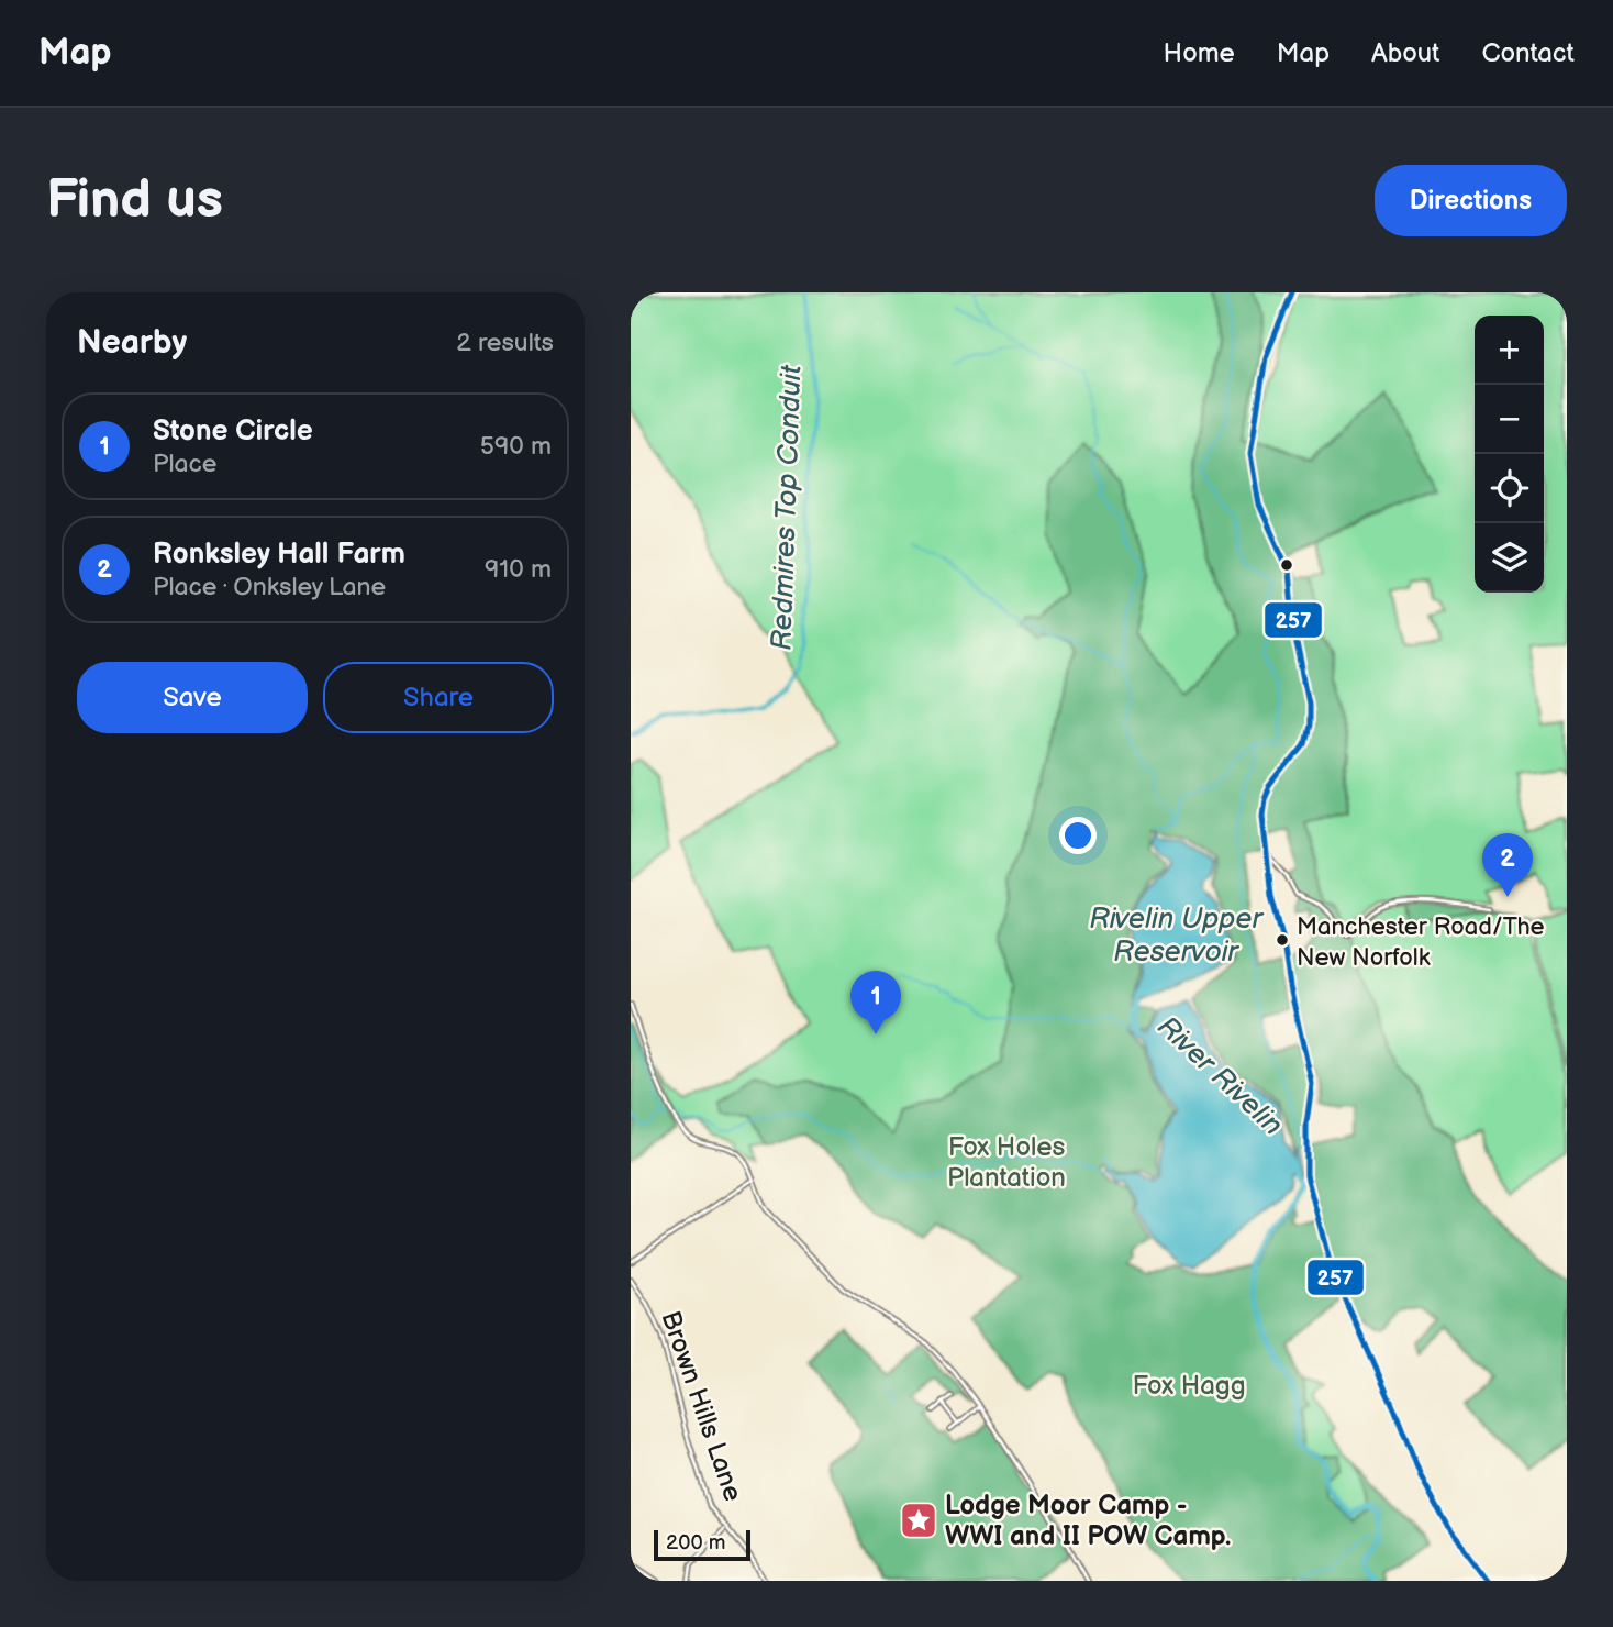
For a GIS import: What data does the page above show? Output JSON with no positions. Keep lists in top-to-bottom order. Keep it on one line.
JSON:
{"streets":{"street":["Brown Hills Lane"]},"water":["Redmires Top Conduit","Rivelin Upper Reservoir","River Rivelin"],"parks":["Fox Holes Plantation","Fox Hagg"],"places":{"other":["Manchester Road/The New Norfolk"],"place":["Lodge Moor Camp - WWI and II POW Camp."]},"lines":["transit line 257"],"scale_bar":"200 m","page":{"header":"Map","nav":["Home","Map","About","Contact"],"buttons":["Directions",["Save","Share"]],"title":"Find us","heading":["Nearby","2 results"],"map_buttons":["+","−"],"list":[{"mark":"1","name":"Stone Circle","note":"Place","value":"590 m"},{"mark":"2","name":"Ronksley Hall Farm","note":"Place · Onksley Lane","value":"910 m"}],"pins":["2","1"],"scale":"200 m"}}
